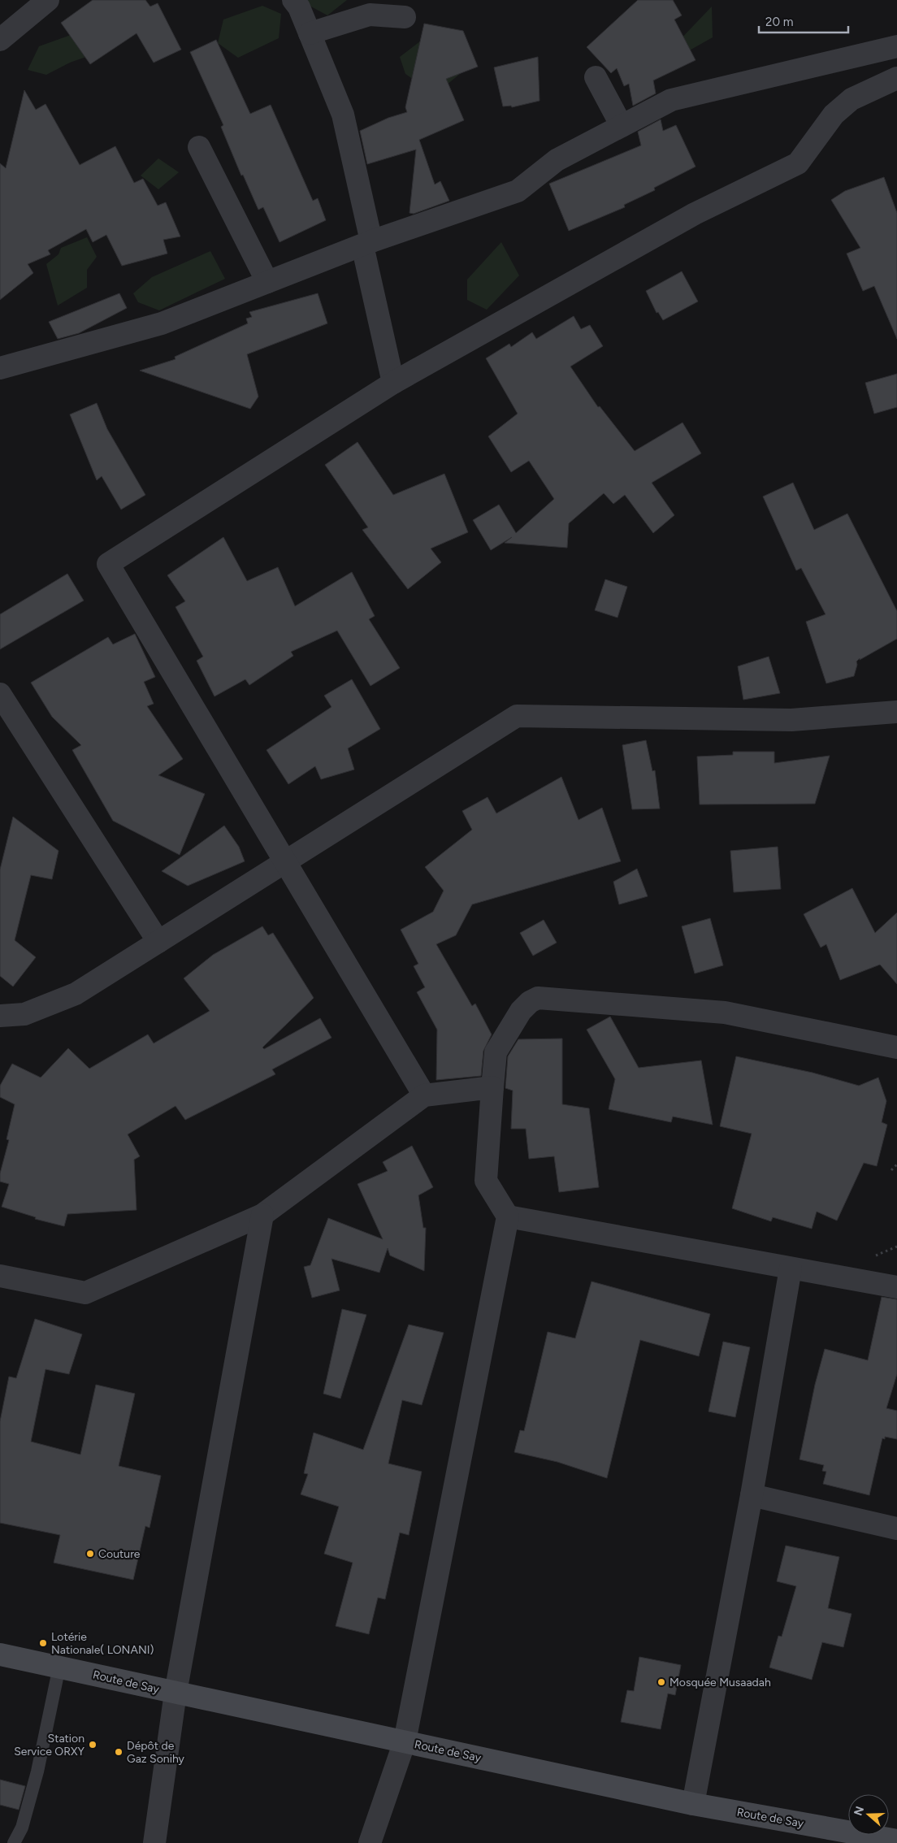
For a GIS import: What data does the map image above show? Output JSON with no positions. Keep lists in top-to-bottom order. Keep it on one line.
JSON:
{"streets":{"main road":["Route de Say"]},"places":["Couture","Lotérie Nationale( LONANI)","Mosquée Musaadah","Station Service ORXY","Dépôt de Gaz Sonihy"],"scale_bar":"20 m","north":"left"}
